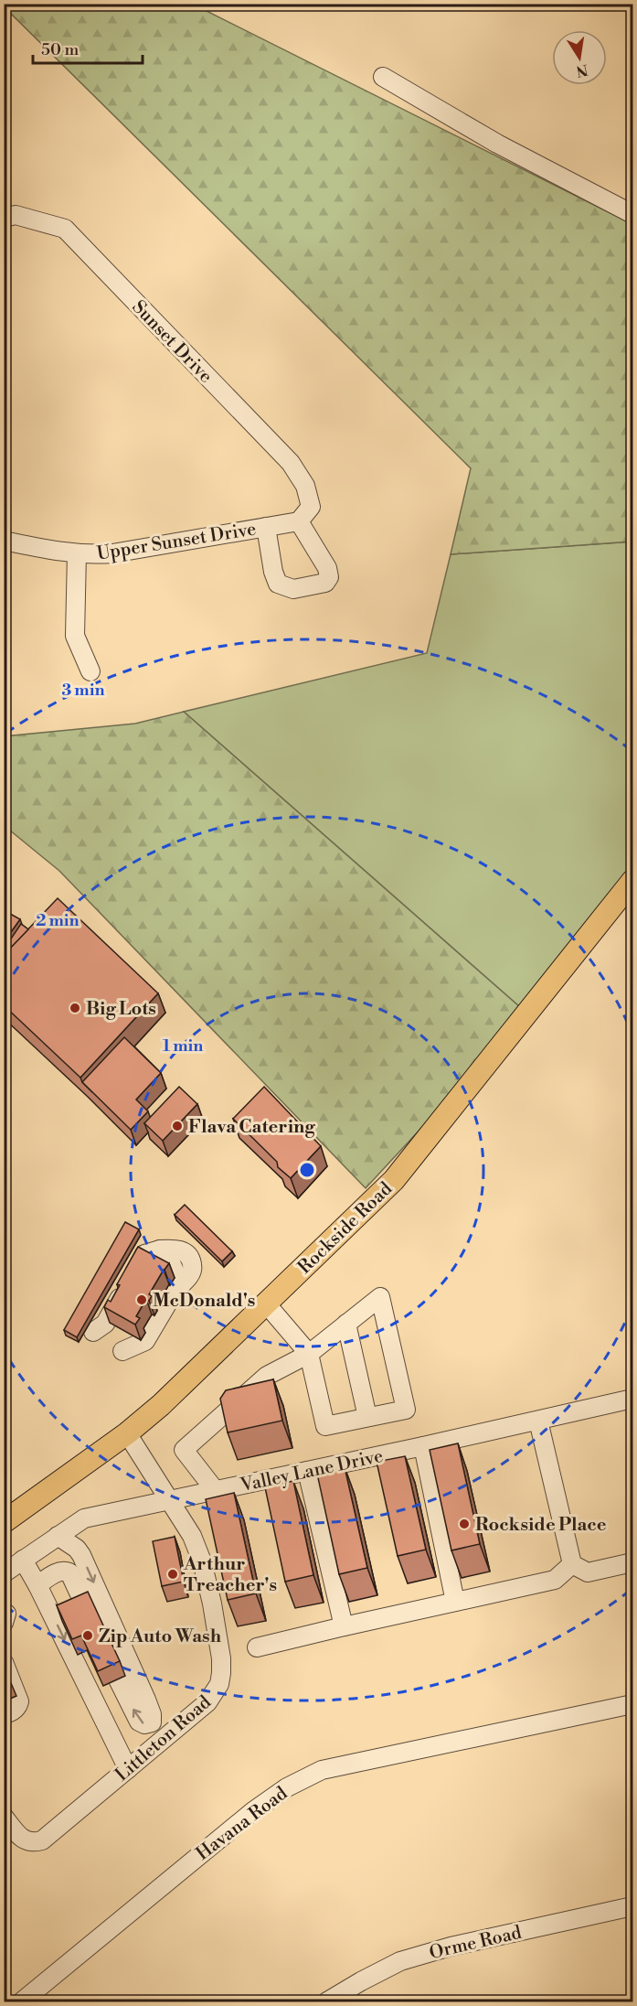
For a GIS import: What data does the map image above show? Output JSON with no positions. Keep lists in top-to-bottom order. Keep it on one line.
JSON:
{"streets":{"main road":["Rockside Road"],"street":["Sunset Drive","Upper Sunset Drive","Valley Lane Drive","Littleton Road","Havana Road","Orme Road"]},"crossings":[["Sunset Drive","Upper Sunset Drive"],["Rockside Road","Littleton Road"],["Valley Lane Drive","Littleton Road"]],"places":["Big Lots","Flava Catering","McDonald's","Rockside Place","Arthur Treacher's","Zip Auto Wash"],"scale_bar":"50 m","north":"bottom","rings":["3 min","2 min","1 min"]}
